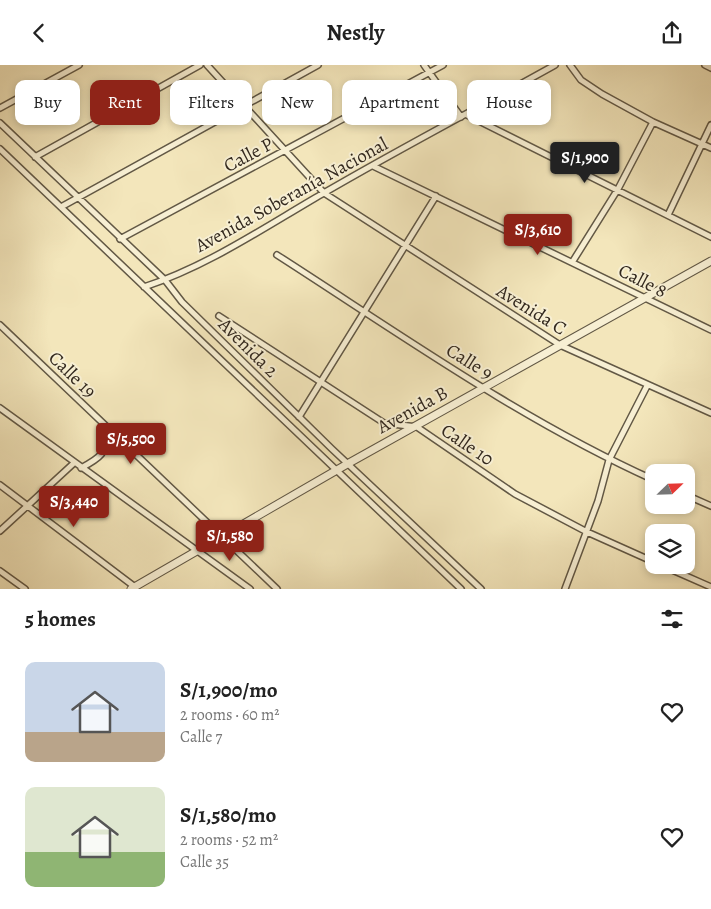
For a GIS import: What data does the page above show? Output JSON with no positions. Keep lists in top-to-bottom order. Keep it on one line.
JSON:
{"streets":{"street":["Calle P","Avenida Soberanía Nacional","Calle 8","Avenida C","Avenida 2","Calle 9","Calle 19","Avenida B","Calle 10"]},"crossings":[["Calle P","Avenida C"],["Calle P","Avenida 2"],["Avenida Soberanía Nacional","Calle 8"],["Avenida Soberanía Nacional","Avenida C"],["Avenida Soberanía Nacional","Avenida 2"],["Calle 8","Avenida B"],["Avenida C","Avenida B"],["Avenida 2","Avenida B"],["Calle 9","Avenida B"],["Calle 19","Avenida B"],["Avenida B","Calle 10"]],"north":"top right","page":{"header":"Nestly","chip":["Buy","Rent","Filters","New","Apartment","House"],"price":["S/1,900","S/3,610","S/5,500","S/3,440","S/1,580"],"heading":"5 homes","list":[{"name":"S/1,900/mo","note":"2 rooms · 60 m² · Calle 7"},{"name":"S/1,580/mo","note":"2 rooms · 52 m² · Calle 35"}]}}
